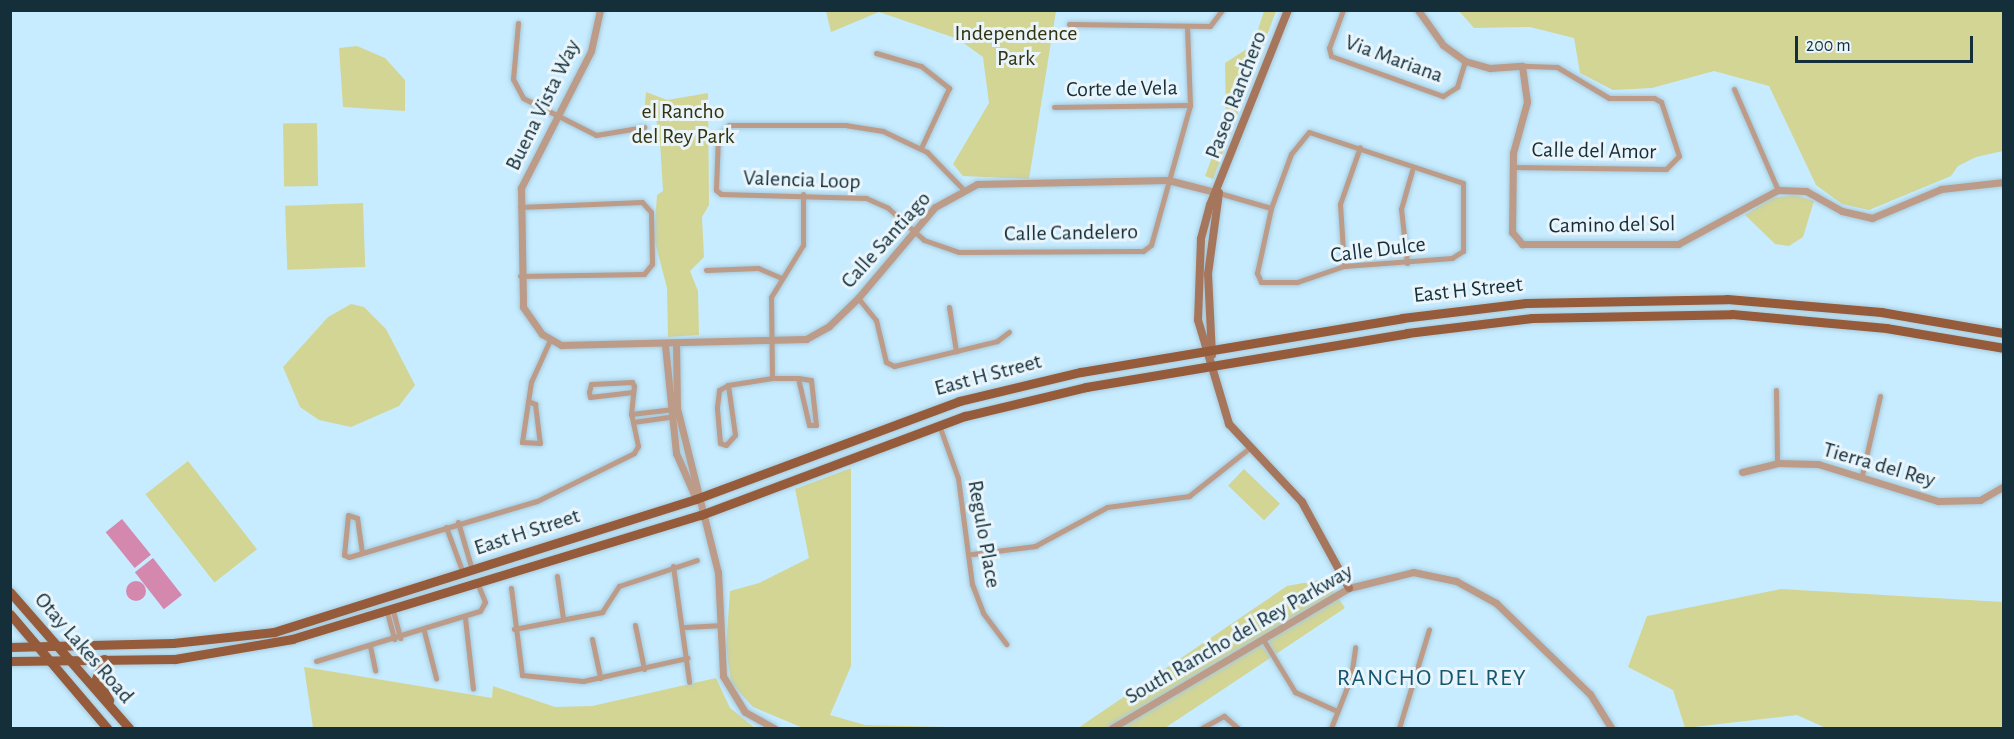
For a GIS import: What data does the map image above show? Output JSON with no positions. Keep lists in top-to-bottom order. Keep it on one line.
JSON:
{"streets":{"main road":["Paseo Ranchero","East H Street","Otay Lakes Road"],"street":["Via Mariana","Corte de Vela","Buena Vista Way","Calle del Amor","Valencia Loop","Camino del Sol","Calle Candelero","Calle Santiago","Calle Dulce","Tierra del Rey","Regulo Place","South Rancho del Rey Parkway"]},"crossings":[["Corte de Vela","Calle Candelero"],["Paseo Ranchero","Calle Santiago"],["Paseo Ranchero","East H Street"],["Paseo Ranchero","South Rancho del Rey Parkway"],["Calle del Amor","Camino del Sol"],["Valencia Loop","Calle Candelero"],["Valencia Loop","Calle Santiago"],["Calle Candelero","Calle Santiago"],["Calle Santiago","Calle Dulce"],["East H Street","Regulo Place"],["East H Street","Otay Lakes Road"]],"districts":["RANCHO DEL REY"],"parks":["Independence Park","el Rancho del Rey Park"],"scale_bar":"200 m"}
